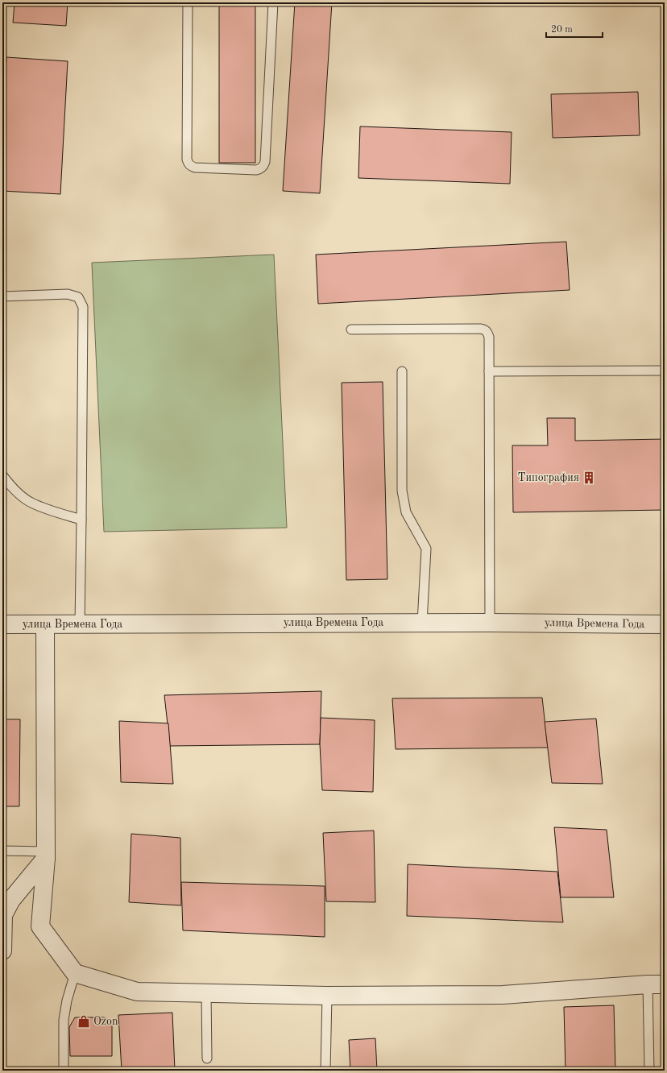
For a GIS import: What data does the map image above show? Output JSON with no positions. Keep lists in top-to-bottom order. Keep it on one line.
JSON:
{"streets":{"street":["улица Времена Года"]},"places":{"building":["Типография"],"shop":["Ozon"]},"scale_bar":"20 m"}
